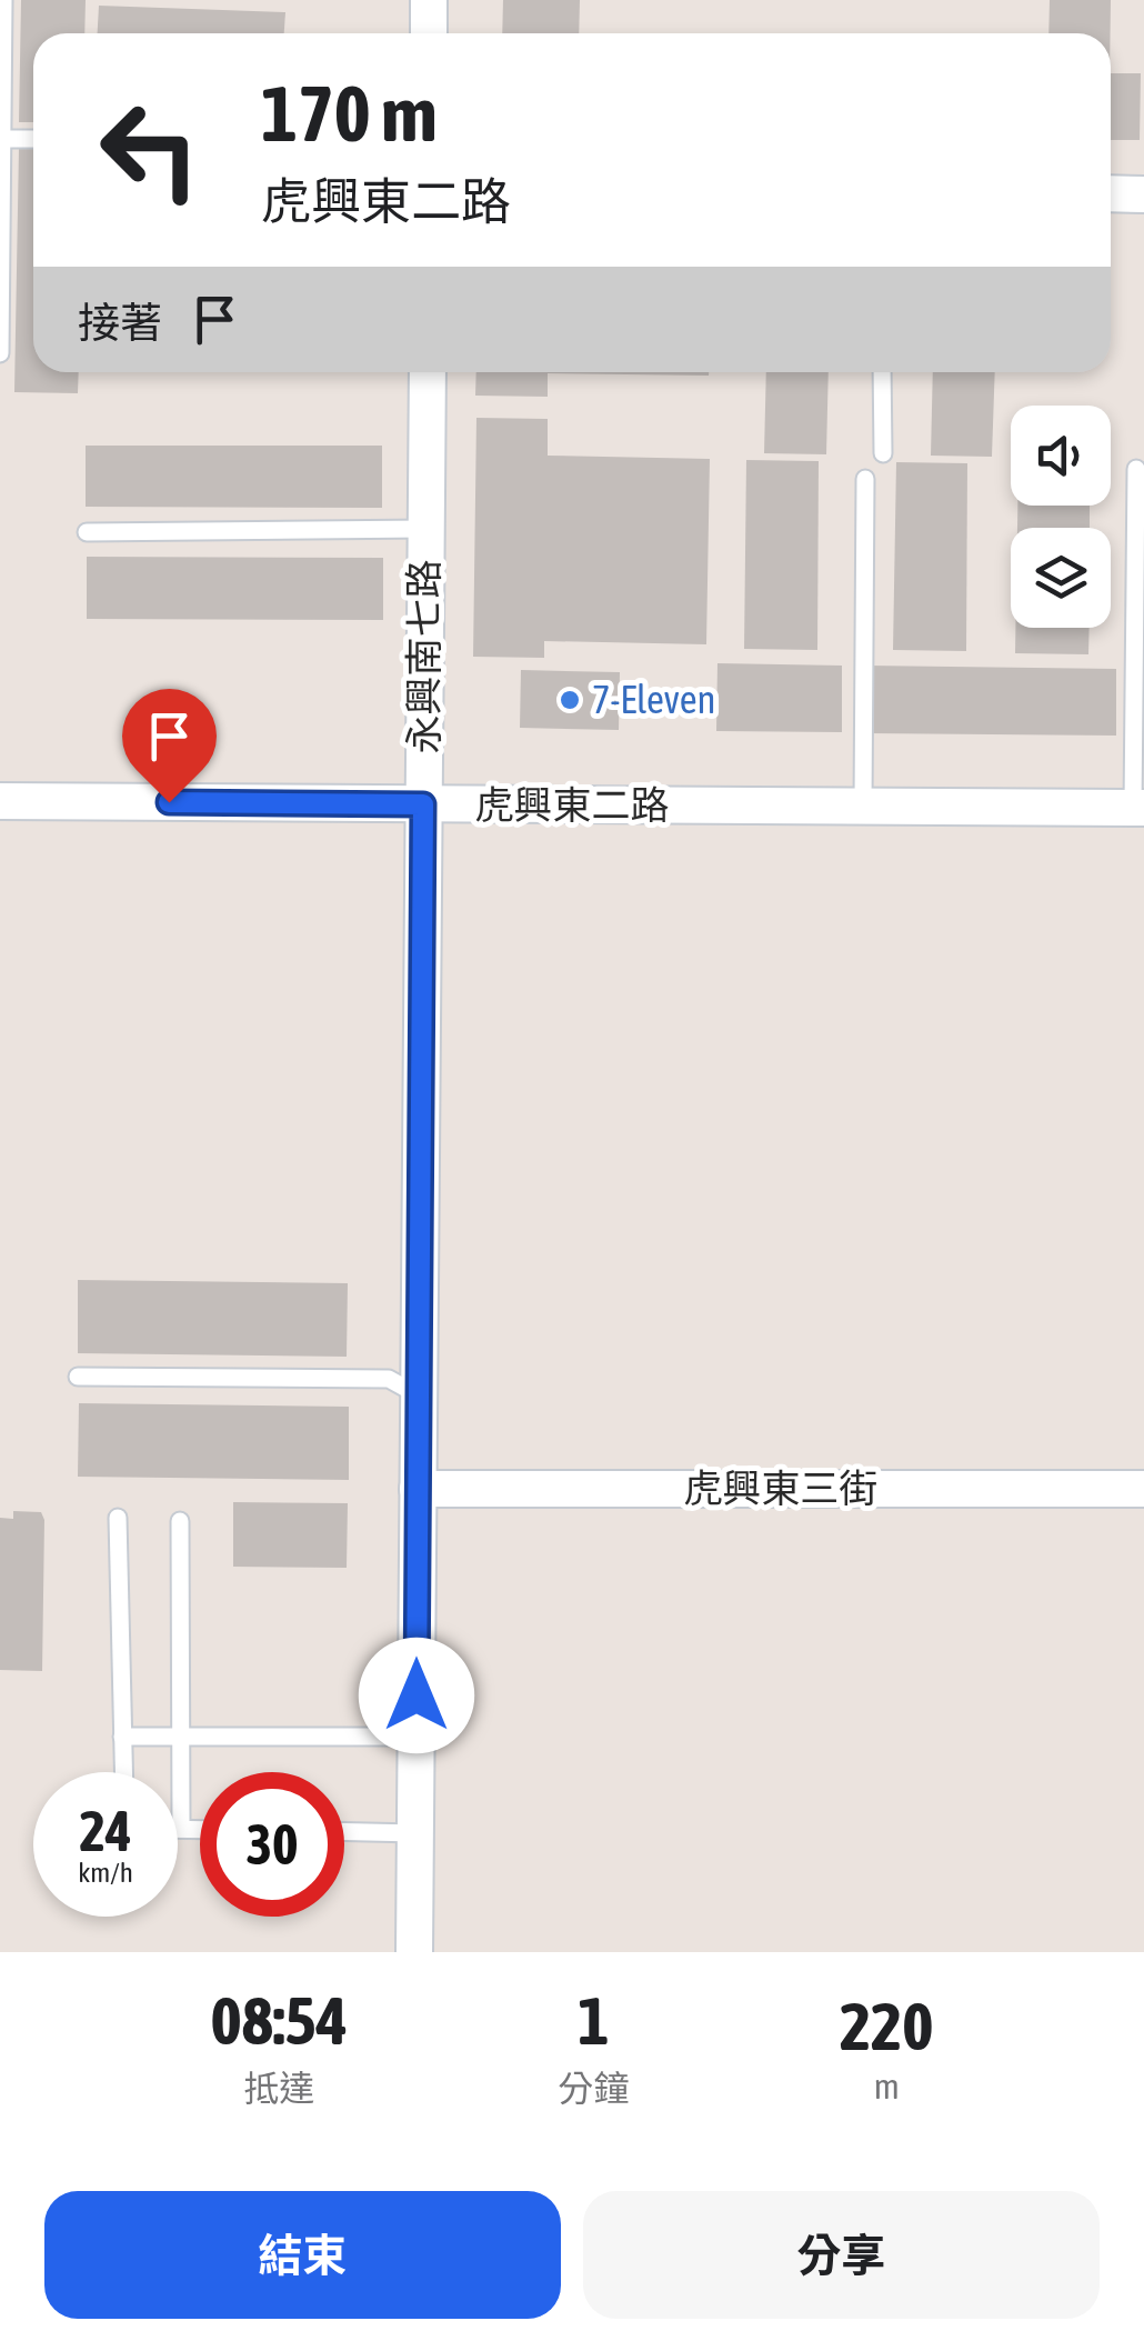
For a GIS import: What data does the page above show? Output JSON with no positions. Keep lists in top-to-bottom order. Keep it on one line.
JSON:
{"streets":{"street":["永興南七路","虎興東二路","虎興東三街"]},"crossings":[["永興南七路","虎興東二路"],["永興南七路","虎興東三街"]],"places":["7-Eleven"],"page":{"turn":["170 m","虎興東二路"],"then":"接著","speed":"24 km/h","limit":"30","eta":["08:54","抵達","1","分鐘","220","m"],"buttons":["結束","分享"]}}
